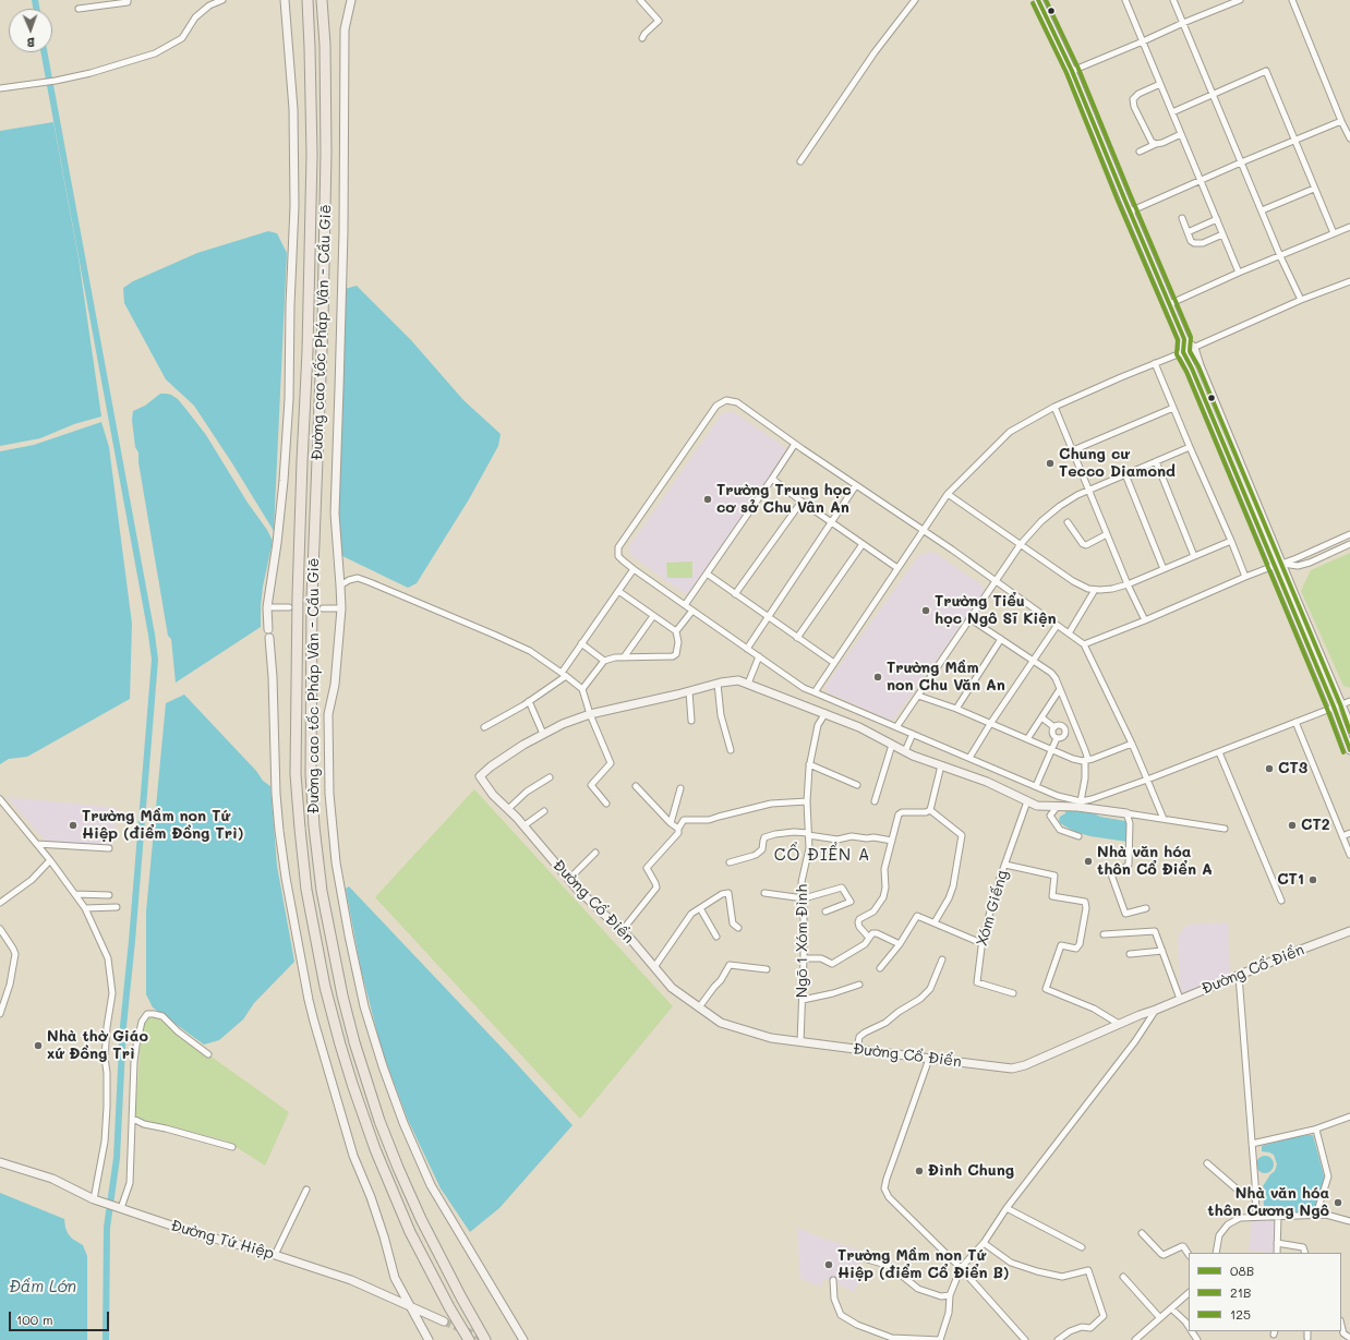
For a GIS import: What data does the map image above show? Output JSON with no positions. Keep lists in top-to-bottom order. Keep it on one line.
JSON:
{"streets":{"highway":["Đường cao tốc Pháp Vân - Cầu Giẽ"],"street":["Đường Cổ Điển","Xóm Giếng","Ngõ 1 Xóm Đình","Đường Tứ Hiệp"]},"crossings":[["Đường Cổ Điển","Xóm Giếng"],["Đường Cổ Điển","Ngõ 1 Xóm Đình"]],"districts":["CỔ ĐIỂN A"],"water":["Đầm Lớn"],"places":["Chung cư Tecco Diamond","Trường Trung học cơ sở Chu Vân An","Trường Tiểu học Ngô Sĩ Kiện","Trường Mầm non Chu Văn An","CT3","Trường Mầm non Tứ Hiệp (điểm Đồng Trì)","CT2","Nhà văn hóa thôn Cổ Điển A","CT1","Nhà thờ Giáo xứ Đồng Trì","Đình Chung","Nhà văn hóa thôn Cương Ngô","Trường Mầm non Tứ Hiệp (điểm Cổ Điển B)"],"lines":["transit line 08B","transit line 125","transit line 21B"],"legend":["08B","21B","125"],"scale_bar":"100 m","north":"bottom"}
